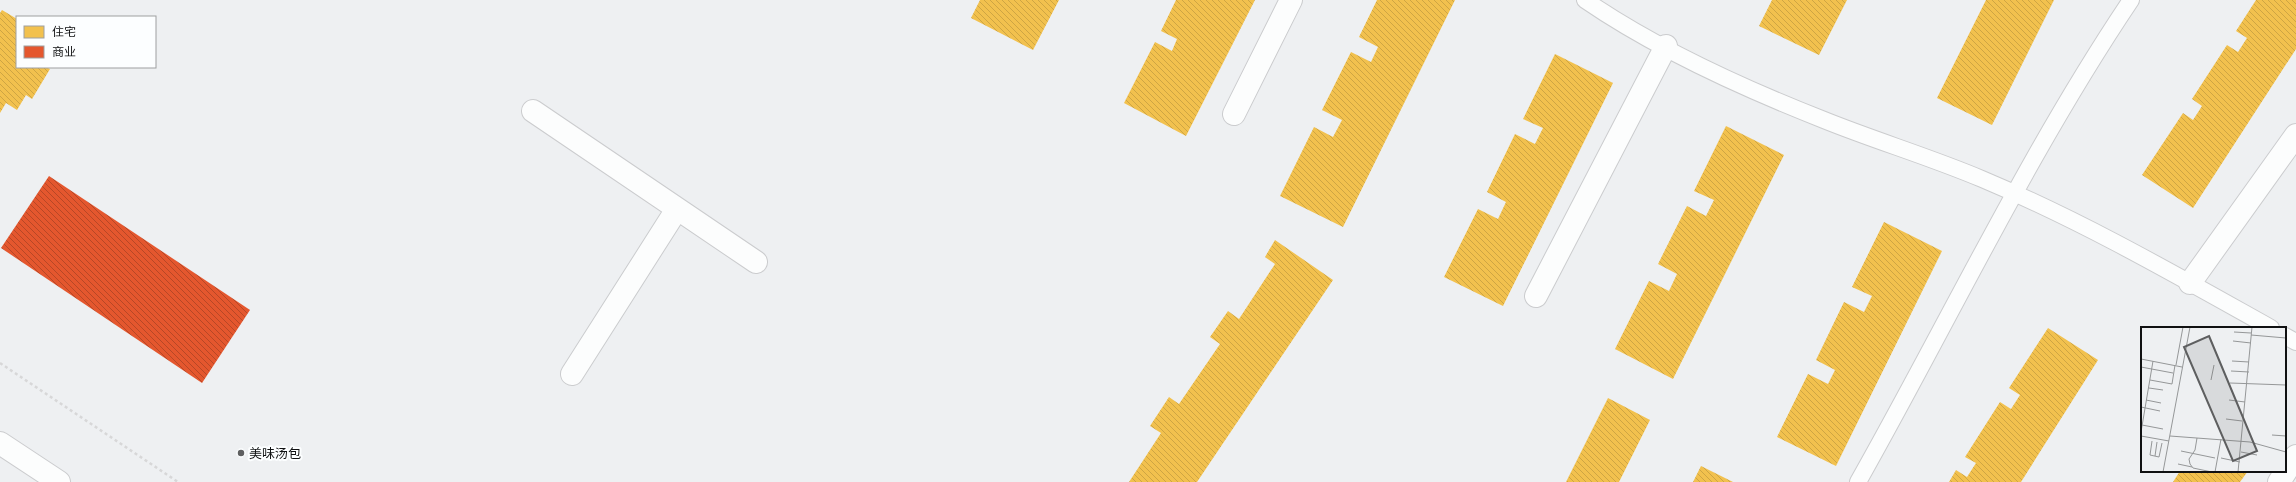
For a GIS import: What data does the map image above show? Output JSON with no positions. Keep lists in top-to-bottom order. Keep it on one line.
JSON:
{"places":["美味汤包"],"legend":["住宅","商业"]}
